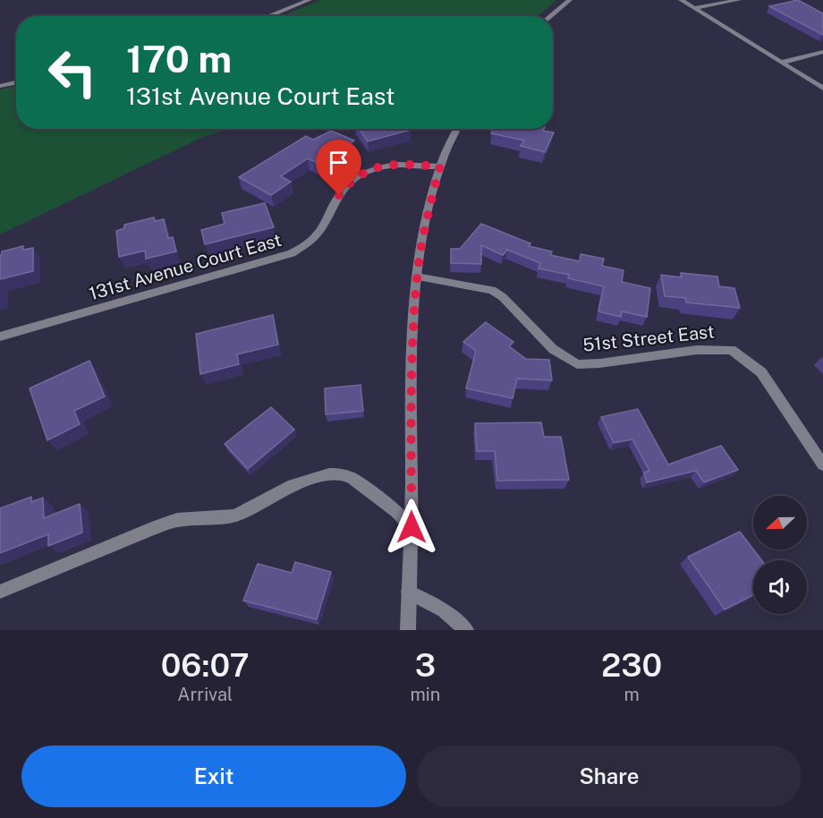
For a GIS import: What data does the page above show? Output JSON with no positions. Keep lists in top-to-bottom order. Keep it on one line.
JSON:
{"streets":{"street":["131st Avenue Court East","51st Street East"]},"north":"left","page":{"turn":["170 m","131st Avenue Court East"],"eta":["06:07","Arrival","3","min","230","m"],"buttons":["Exit","Share"]}}
